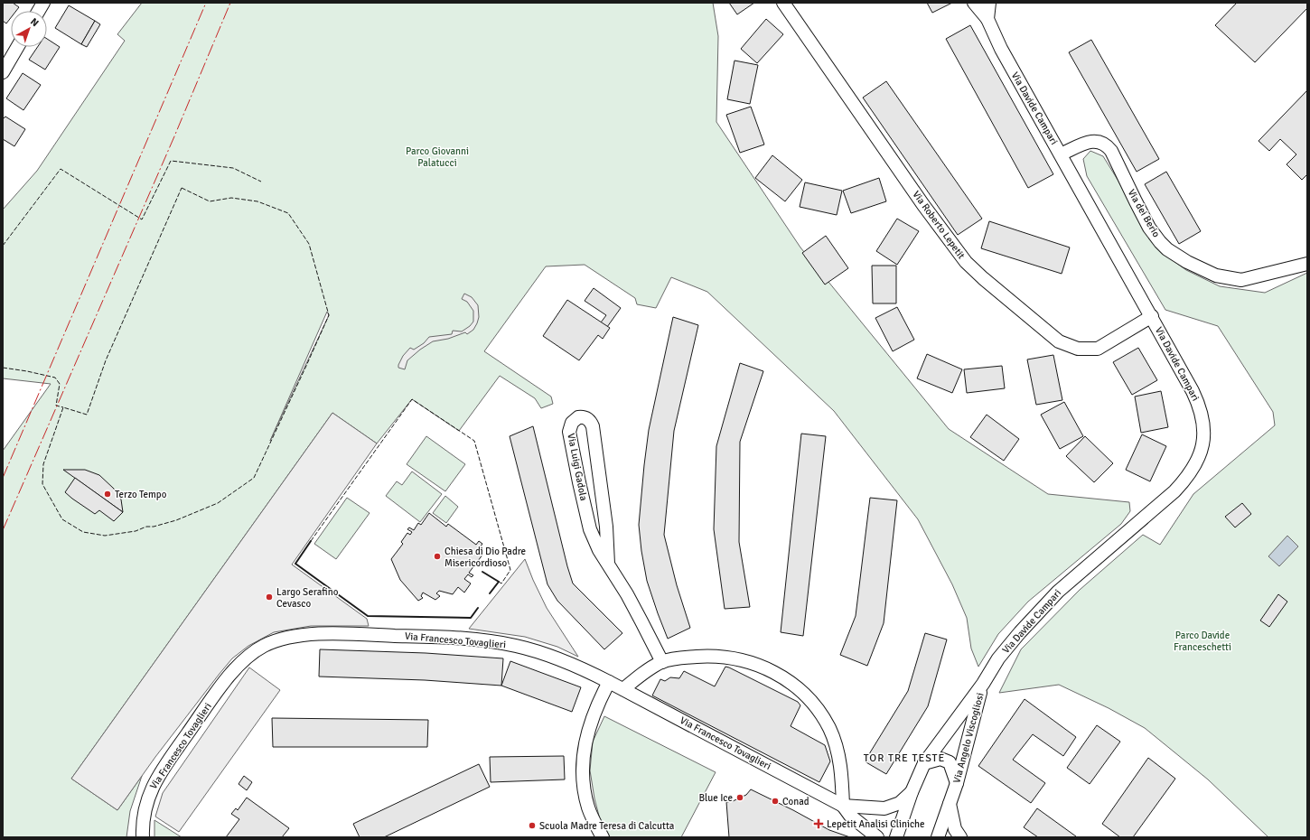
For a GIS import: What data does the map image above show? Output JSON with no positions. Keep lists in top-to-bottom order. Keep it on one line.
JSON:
{"streets":{"street":["Via Davide Campari","Via dei Berio","Via Roberto Lepetit","Via Luigi Gadola","Via Francesco Tovaglieri","Via Angelo Viscogliosi"]},"crossings":[["Via Davide Campari","Via dei Berio"],["Via Davide Campari","Via Roberto Lepetit"],["Via Davide Campari","Via Angelo Viscogliosi"]],"districts":["TOR TRE TESTE"],"parks":["Parco Giovanni Palatucci","Parco Davide Franceschetti"],"places":{"other":["Terzo Tempo","Chiesa di Dio Padre Misericordioso","Largo Serafino Cevasco","Blue Ice","Conad","Scuola Madre Teresa di Calcutta"],"health":["Lepetit Analisi Cliniche"]},"north":"top right"}
